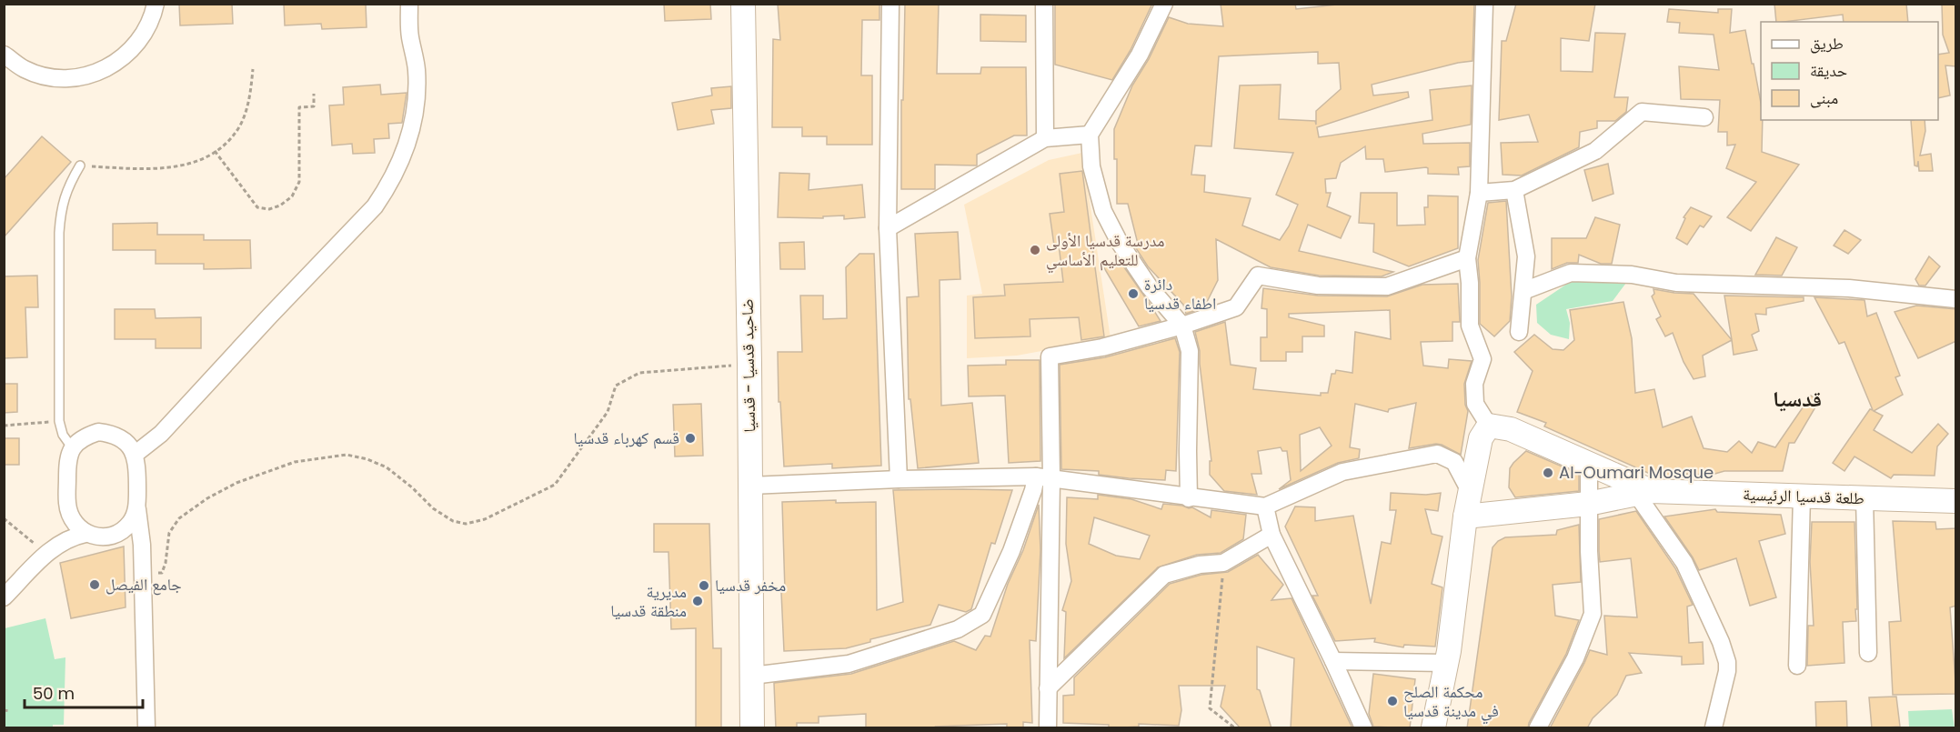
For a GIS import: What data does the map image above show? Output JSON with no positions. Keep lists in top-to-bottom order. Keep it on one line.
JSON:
{"streets":{"main road":["ضاحيد قدسيا - قدسيا","طلعة قدسيا الرئيسية"]},"districts":["قدسيا"],"places":["مدرسة قدسيا الأولى للتعليم الأساسي","دائرة اطفاء قدسيا","قسم كهرباء قدسيا","Al-Oumari Mosque","جامع الفيصل","مخفر قدسيا","مديرية منطقة قدسيا","محكمة الصلح في مدينة قدسيا"],"legend":["طريق","حديقة","مبنى"],"scale_bar":"50 m"}
